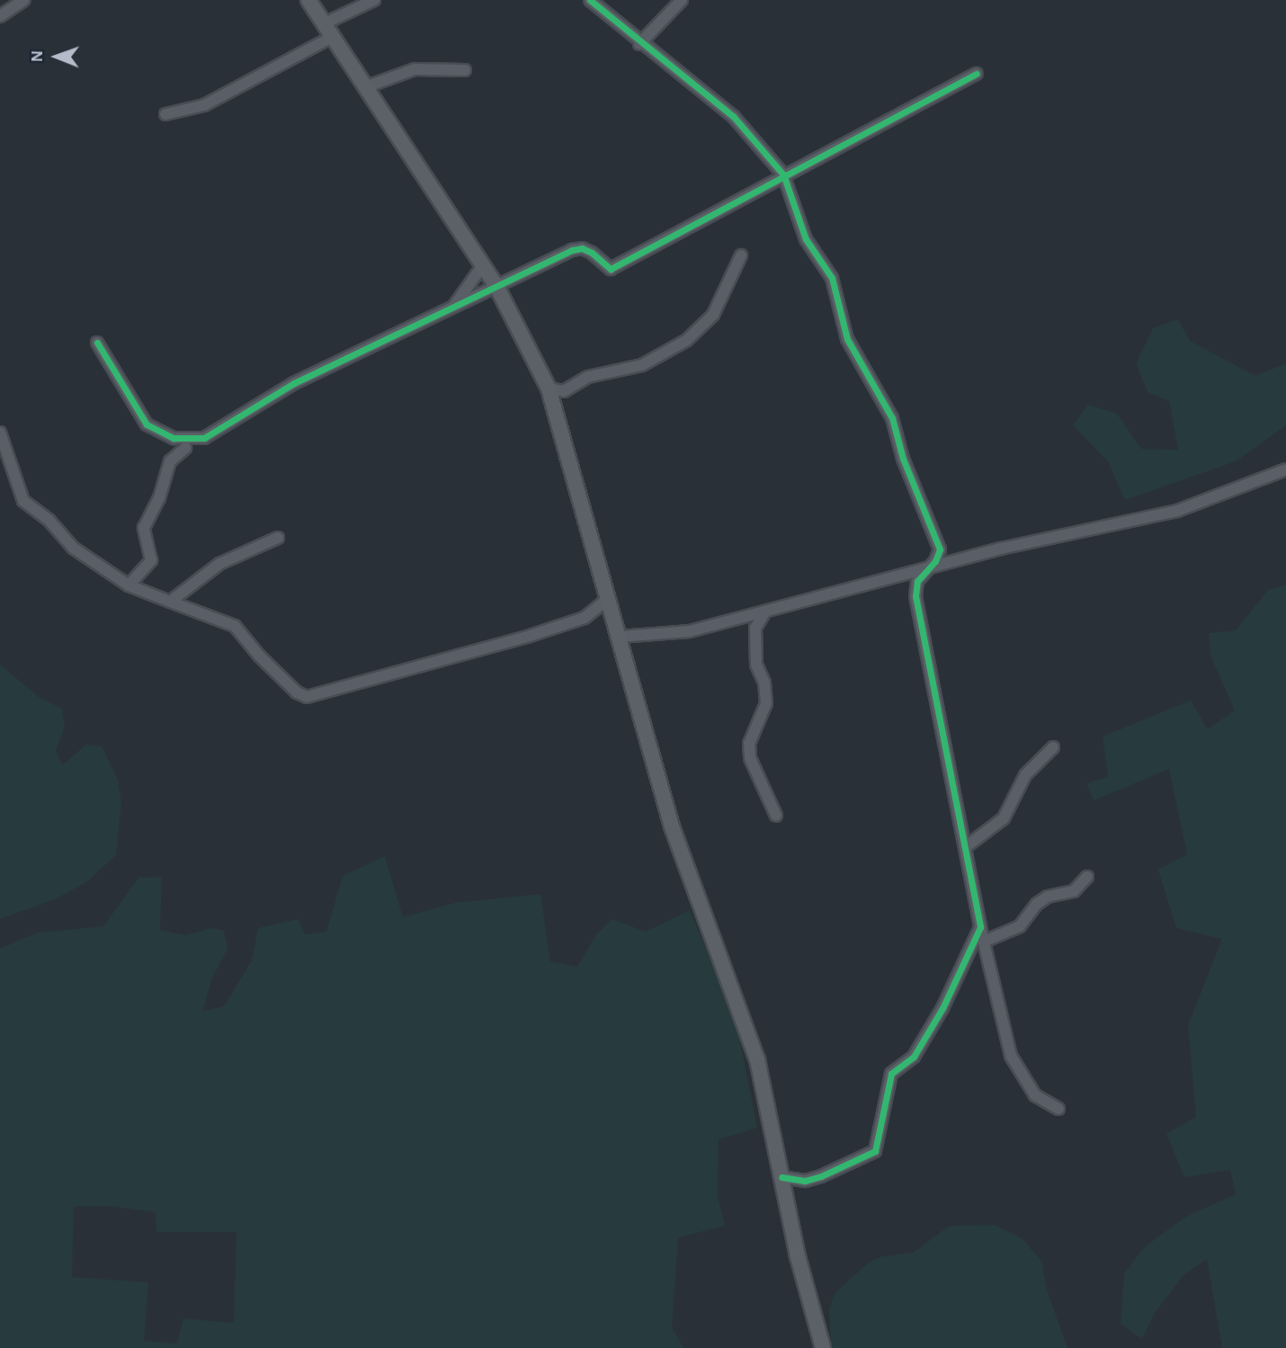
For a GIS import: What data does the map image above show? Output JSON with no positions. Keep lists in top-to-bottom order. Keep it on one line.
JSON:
{"north":"left"}
